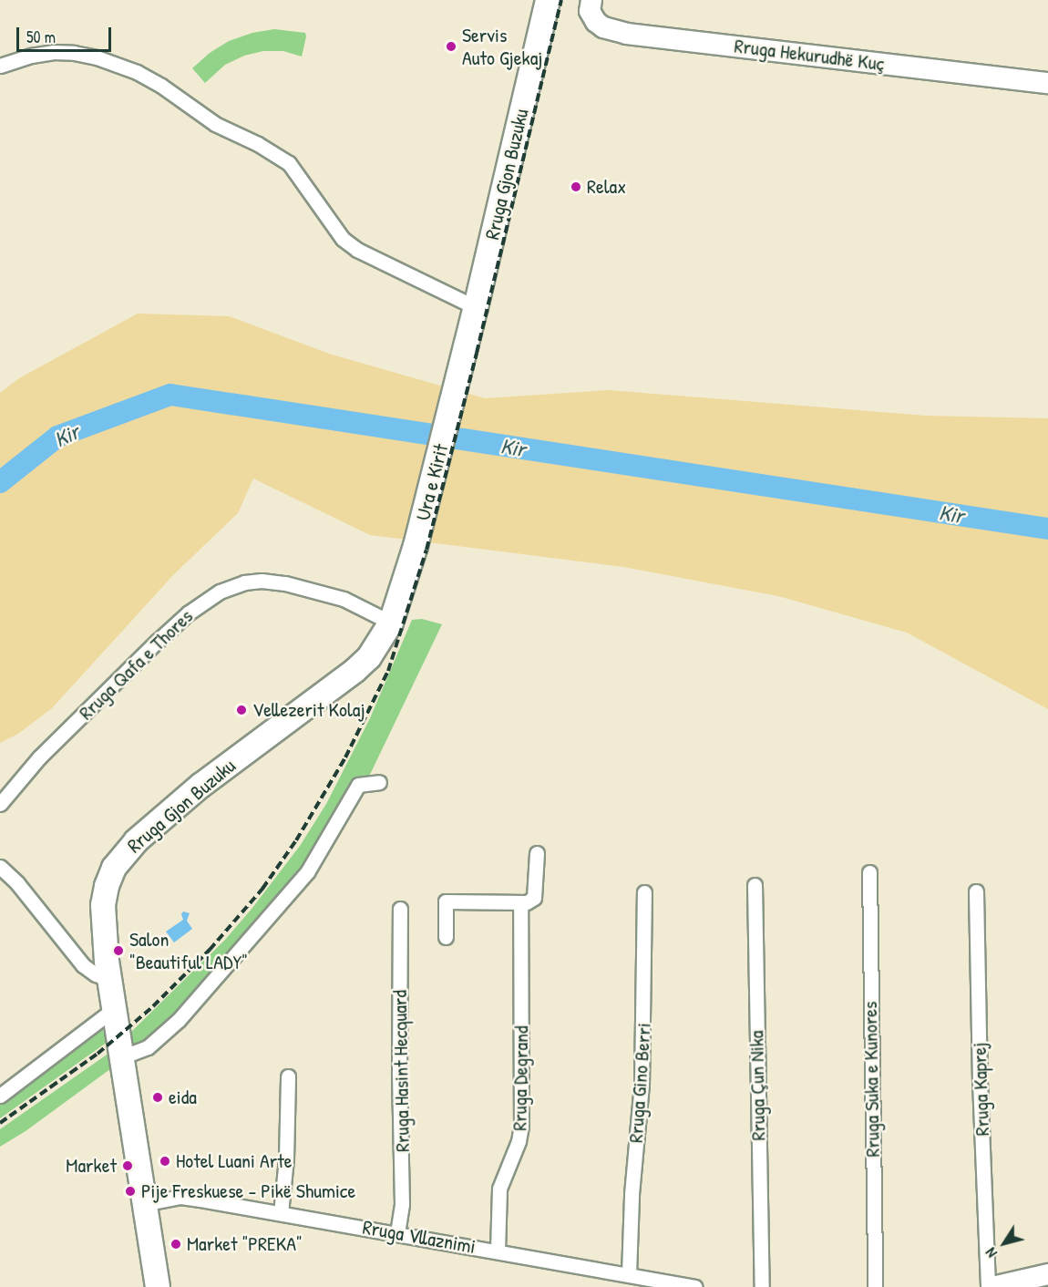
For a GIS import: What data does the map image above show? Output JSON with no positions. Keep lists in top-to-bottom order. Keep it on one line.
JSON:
{"streets":{"main road":["Rruga Gjon Buzuku","Ura e Kirit"],"street":["Rruga Hekurudhë Kuç","Rruga Qafa e Thores","Rruga Hasint Hecquard","Rruga Degrand","Rruga Suka e Kunores","Rruga Gino Berri","Rruga Çun Nika","Rruga Kaprej","Rruga Vllaznimi"]},"crossings":[["Rruga Gjon Buzuku","Ura e Kirit"],["Rruga Gjon Buzuku","Rruga Qafa e Thores"],["Rruga Gjon Buzuku","Rruga Vllaznimi"],["Ura e Kirit","Rruga Qafa e Thores"],["Rruga Hasint Hecquard","Rruga Vllaznimi"],["Rruga Degrand","Rruga Vllaznimi"],["Rruga Gino Berri","Rruga Vllaznimi"]],"water":["Kir"],"places":["Servis Auto Gjekaj","Relax","Vellezerit Kolaj","Salon \"Beautiful LADY\"","eida","Hotel Luani Arte","Market","Pije Freskuese - Pikë Shumice","Market \"PREKA\""],"scale_bar":"50 m","north":"bottom left"}
